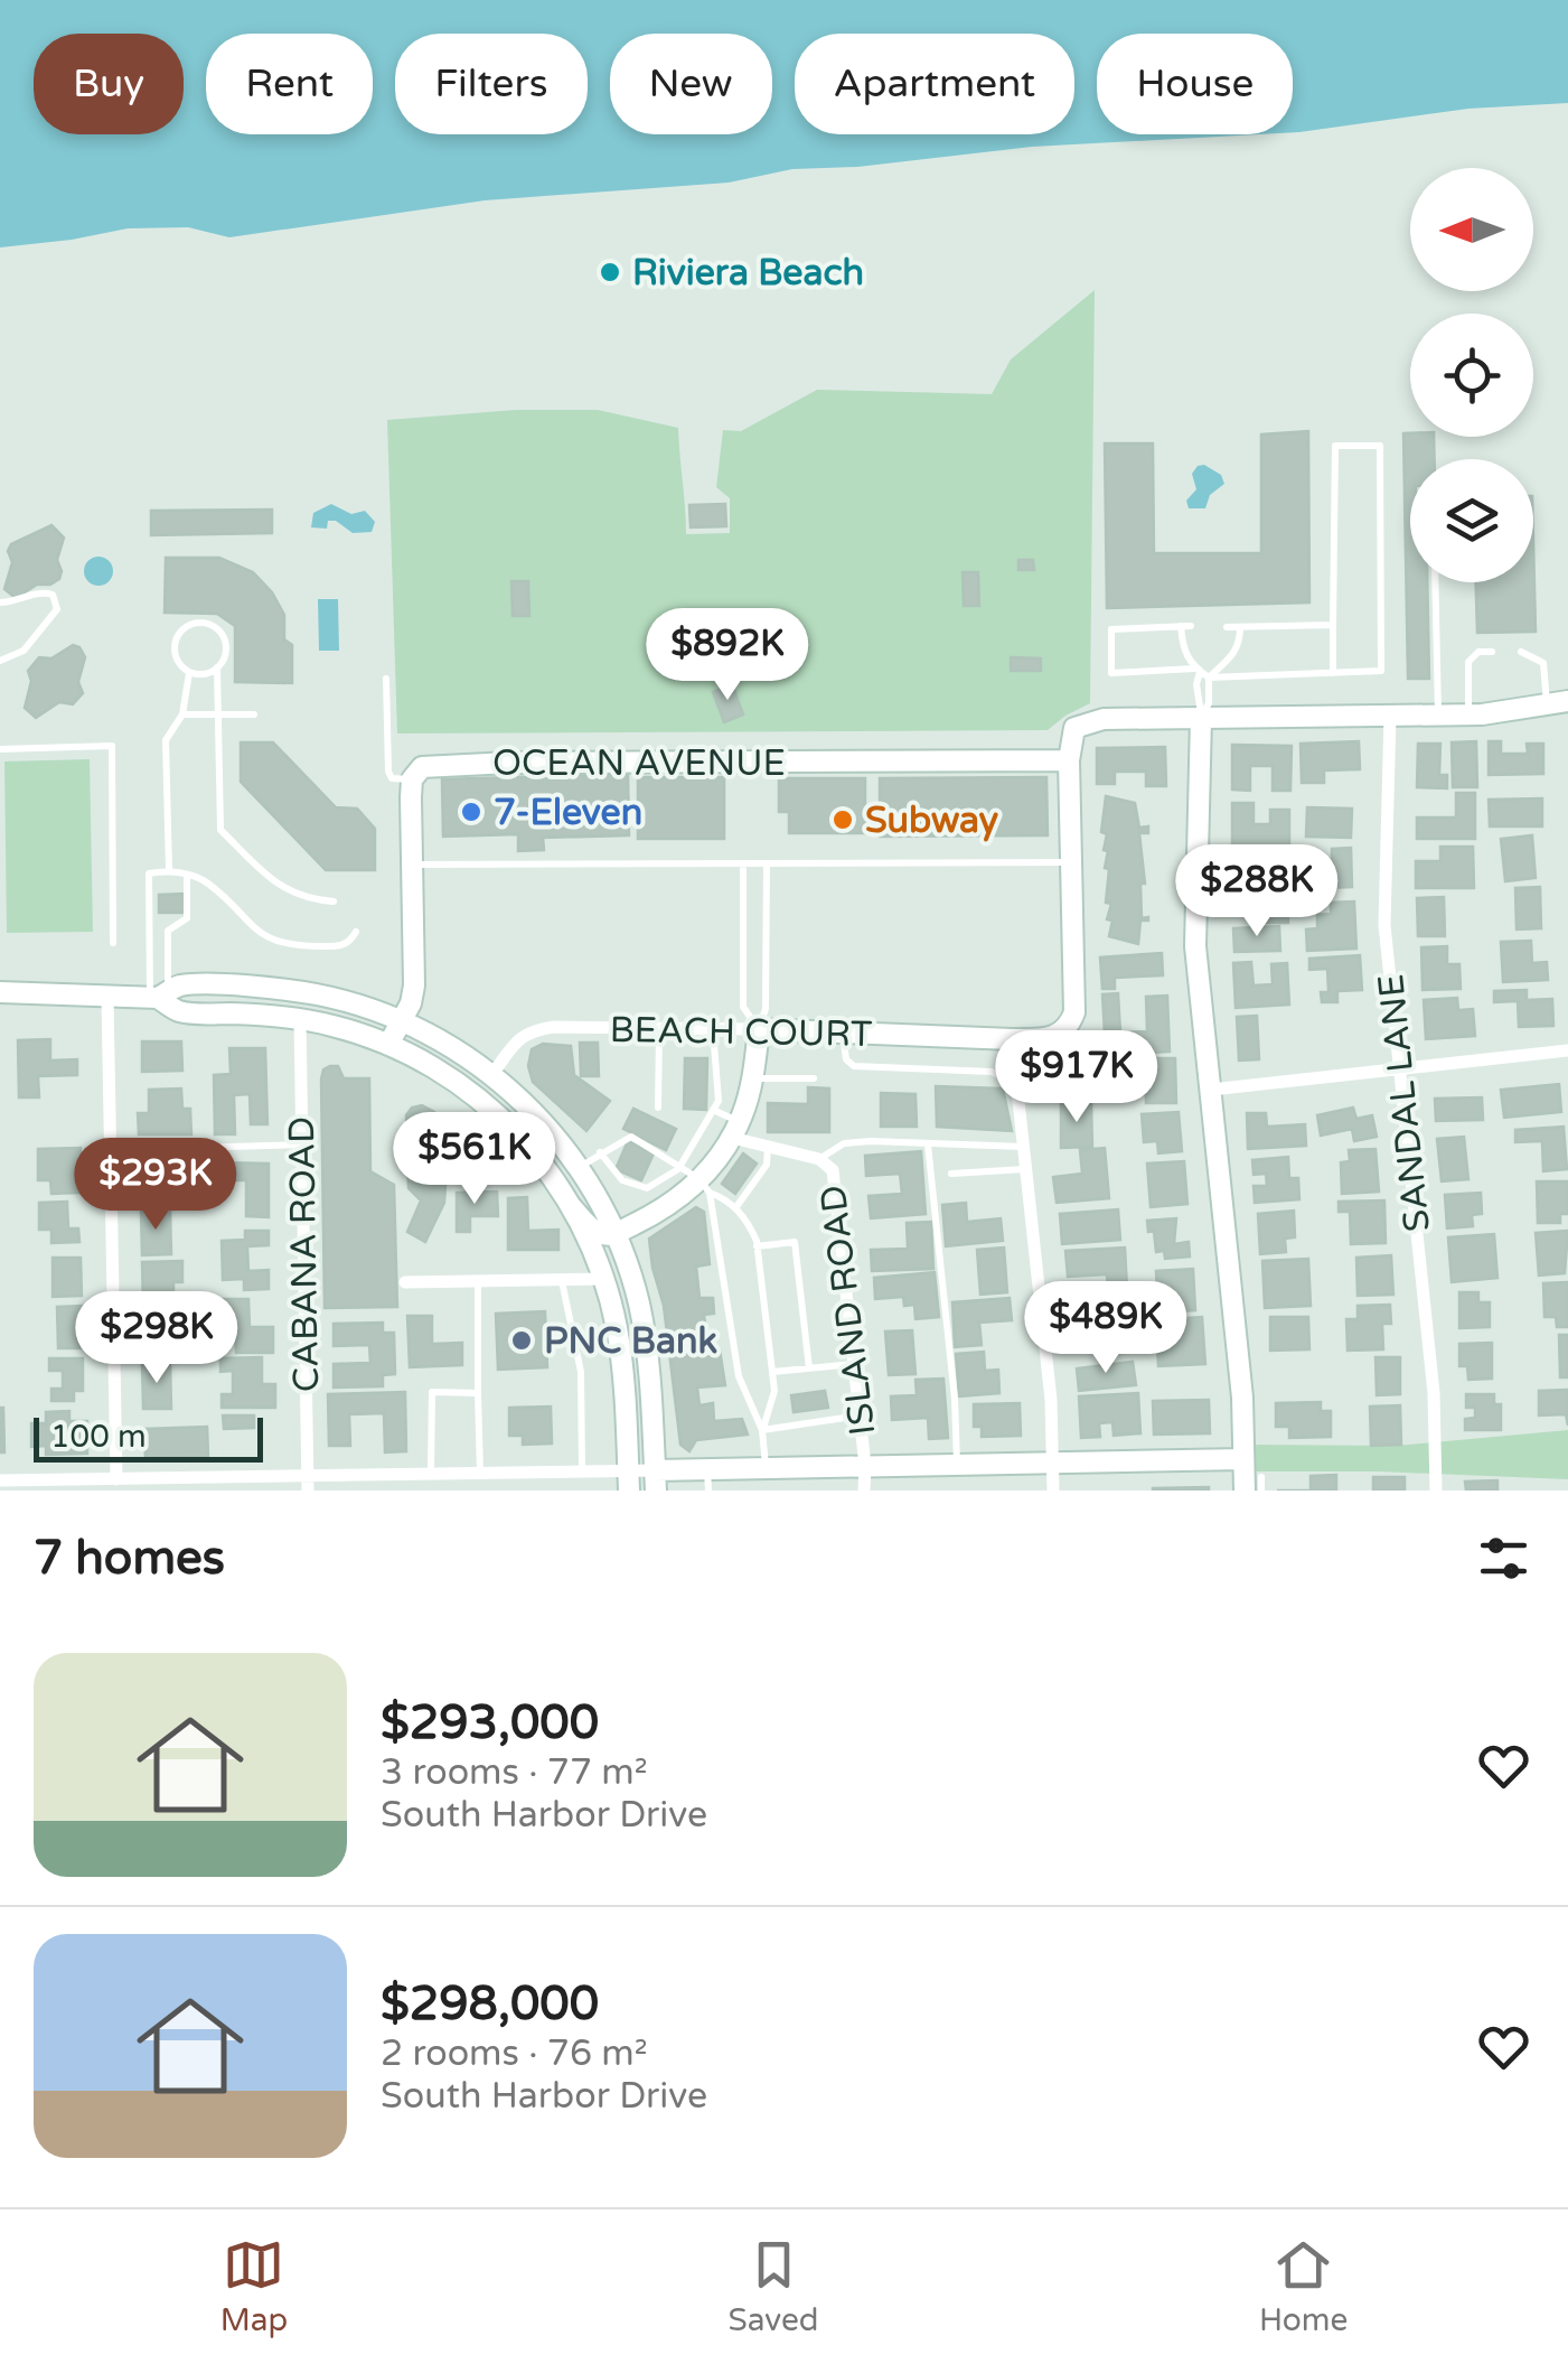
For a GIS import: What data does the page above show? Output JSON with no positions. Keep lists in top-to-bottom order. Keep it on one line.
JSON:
{"streets":{"street":["OCEAN AVENUE","BEACH COURT","SANDAL LANE","CABANA ROAD","ISLAND ROAD"]},"crossings":[["OCEAN AVENUE","BEACH COURT"]],"places":["Riviera Beach","7-Eleven","Subway","PNC Bank"],"scale_bar":"100 m","north":"left","page":{"chip":["Buy","Rent","Filters","New","Apartment","House"],"price":["$892K","$288K","$917K","$561K","$293K","$489K","$298K"],"scale":"100 m","heading":"7 homes","list":[{"name":"$293,000","note":"3 rooms · 77 m² · South Harbor Drive"},{"name":"$298,000","note":"2 rooms · 76 m² · South Harbor Drive"}],"tabs":["Map","Saved","Home"]}}
